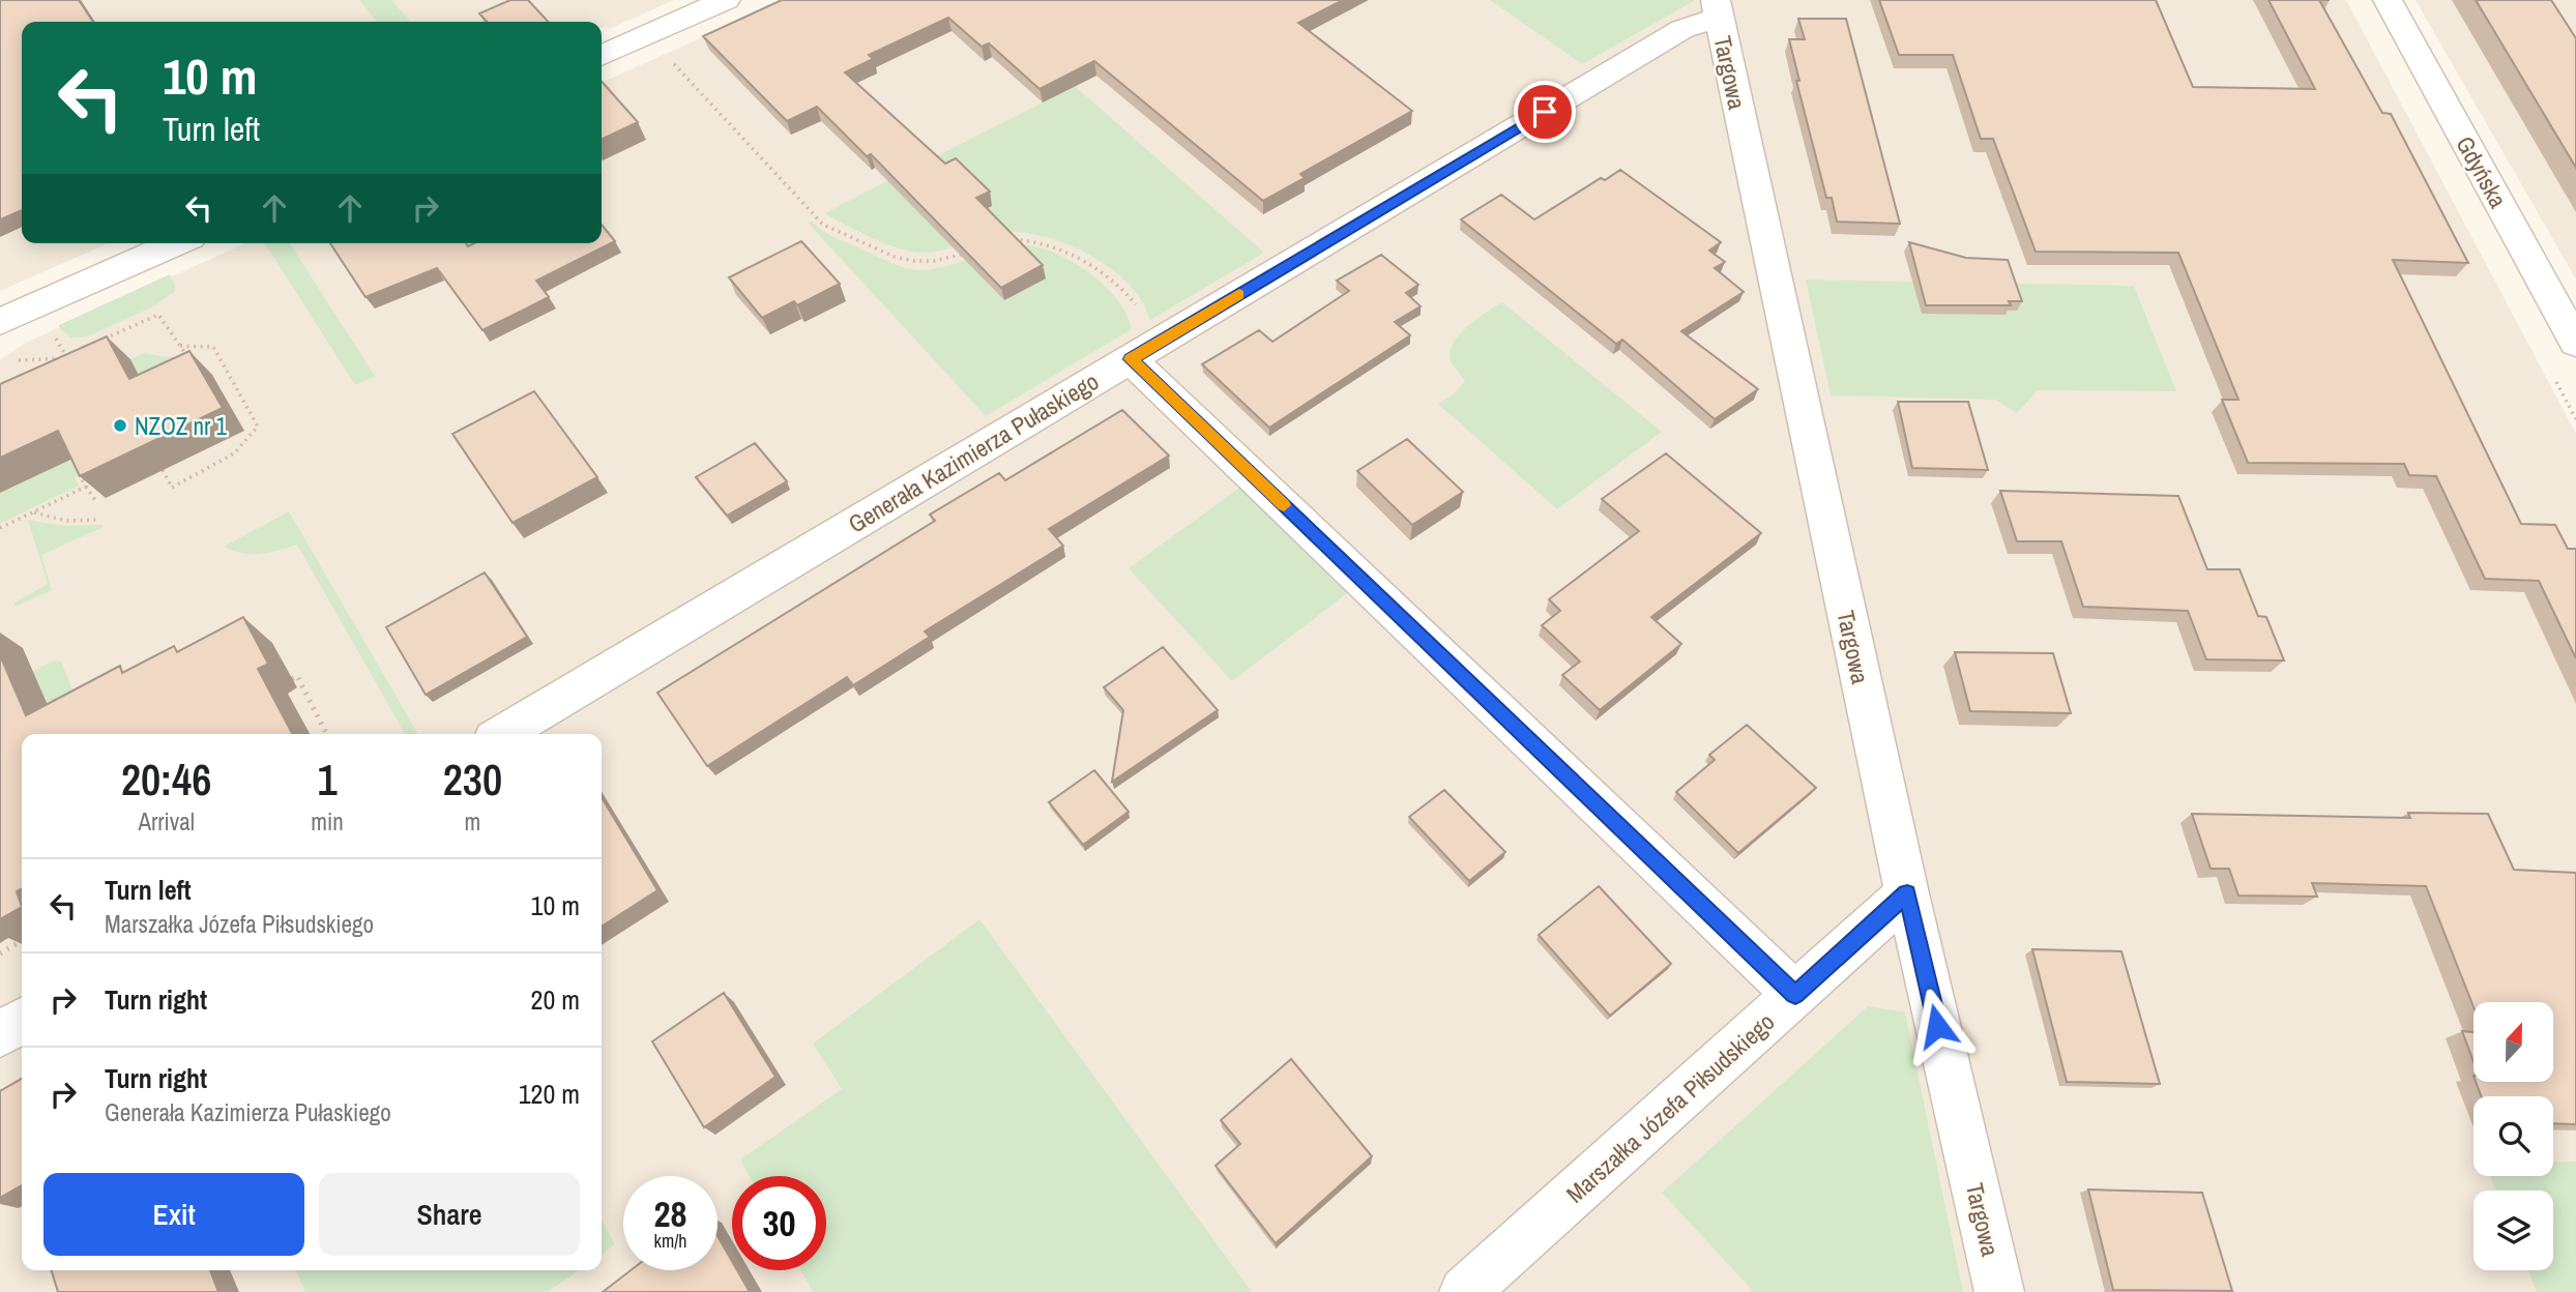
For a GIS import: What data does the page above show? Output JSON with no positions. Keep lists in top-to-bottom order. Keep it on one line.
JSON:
{"streets":{"street":["Targowa","Gdyńska","Generała Kazimierza Pułaskiego","Marszałka Józefa Piłsudskiego"]},"crossings":[["Targowa","Generała Kazimierza Pułaskiego"],["Targowa","Marszałka Józefa Piłsudskiego"]],"places":["NZOZ nr 1"],"north":"top","page":{"turn":["10 m","Turn left"],"eta":["20:46","Arrival","1","min","230","m"],"list":[{"name":"Turn left","note":"Marszałka Józefa Piłsudskiego","value":"10 m"},{"name":"Turn right","value":"20 m"},{"name":"Turn right","note":"Generała Kazimierza Pułaskiego","value":"120 m"}],"buttons":["Exit","Share"],"speed":"28 km/h","limit":"30"}}
